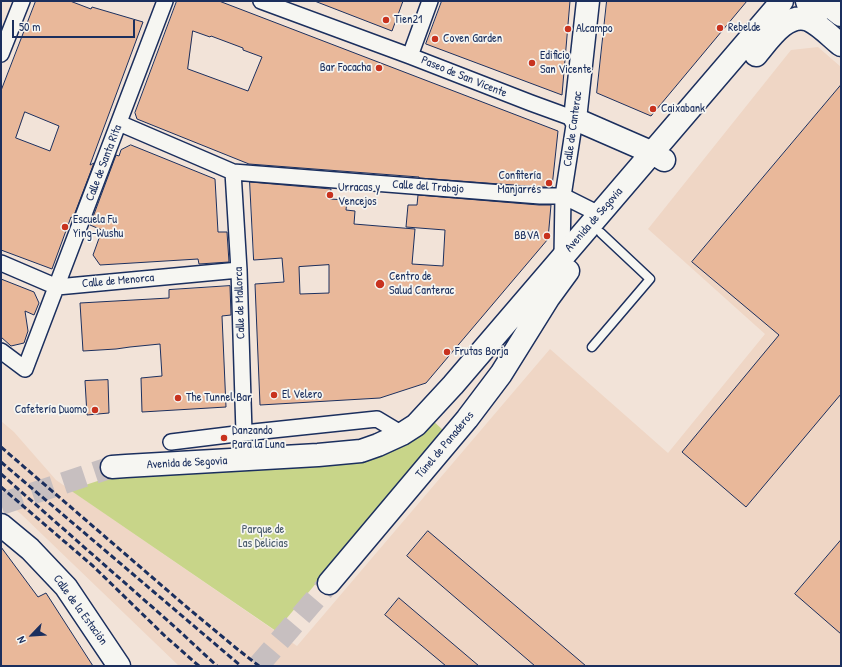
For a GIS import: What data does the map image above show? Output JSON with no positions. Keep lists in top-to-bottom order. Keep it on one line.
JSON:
{"streets":{"main road":["Paseo de San Vicente","Calle de Canterac","Avenida de Segovia","Túnel de Panaderos","Calle de la Estación"],"street":["Calle de Santa Rita","Calle del Trabajo","Calle de Menorca","Calle de Mallorca"]},"crossings":[["Paseo de San Vicente","Calle de Canterac"],["Paseo de San Vicente","Avenida de Segovia"],["Calle de Canterac","Calle del Trabajo"],["Calle de Canterac","Avenida de Segovia"],["Calle de Santa Rita","Calle del Trabajo"],["Calle de Santa Rita","Calle de Menorca"],["Calle del Trabajo","Avenida de Segovia"],["Calle del Trabajo","Calle de Mallorca"],["Avenida de Segovia","Calle de Mallorca"],["Avenida de Segovia","Túnel de Panaderos"],["Calle de Menorca","Calle de Mallorca"]],"parks":["Parque de Las Delicias"],"places":["Tien21","Rebelde","Alcampo","Coven Garden","Edificio San Vicente","Bar Focacha","Caixabank","Confitería Manjarrés","Urracas y Vencejos","Escuela Fu Ying-Wushu","BBVA","Centro de Salud Canterac","Frutas Borja","El Velero","The Tunnel Bar","Cafetería Duomo","Danzando Para la Luna"],"scale_bar":"50 m","north":"bottom left"}
